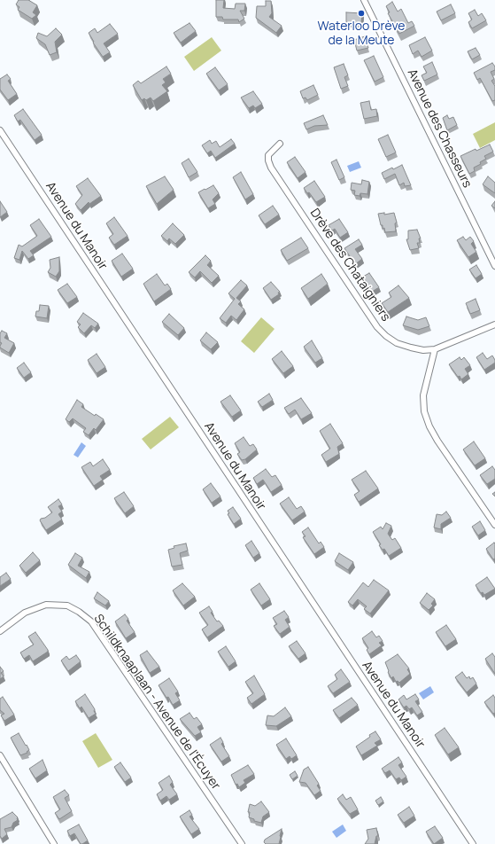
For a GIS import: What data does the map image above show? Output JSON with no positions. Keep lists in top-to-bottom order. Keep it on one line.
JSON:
{"streets":{"street":["Avenue des Chasseurs","Avenue du Manoir","Drève des Chataigniers","Schildknaaplaan - Avenue de l'Écuyer"]},"places":["Waterloo Drève de la Meute"]}
